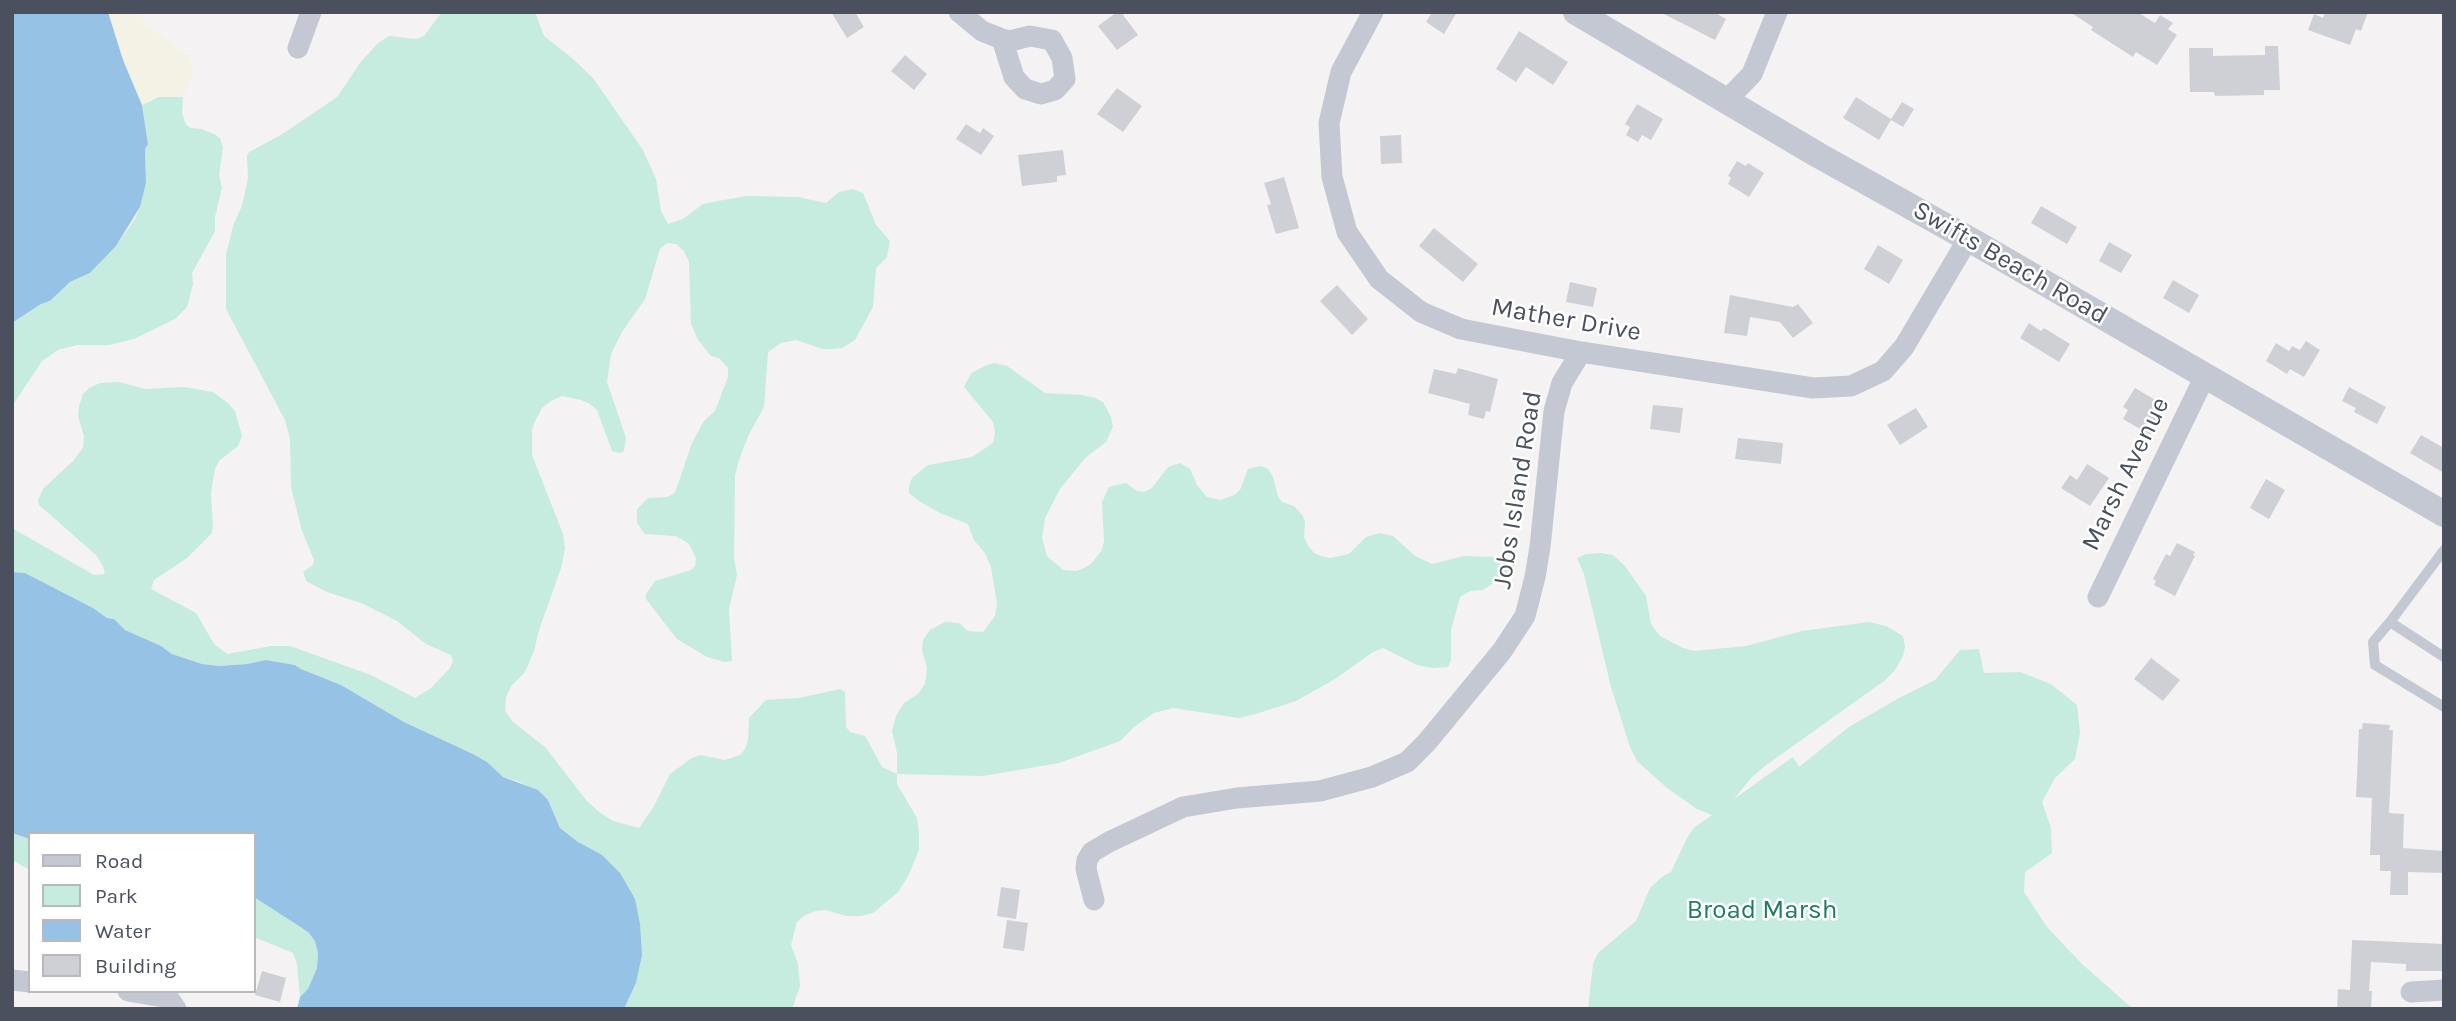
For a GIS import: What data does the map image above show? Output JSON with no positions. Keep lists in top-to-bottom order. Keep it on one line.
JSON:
{"streets":{"street":["Swifts Beach Road","Mather Drive","Marsh Avenue","Jobs Island Road"]},"crossings":[["Swifts Beach Road","Mather Drive"],["Swifts Beach Road","Marsh Avenue"],["Mather Drive","Jobs Island Road"]],"parks":["Broad Marsh"],"legend":["Road","Park","Water","Building"]}
